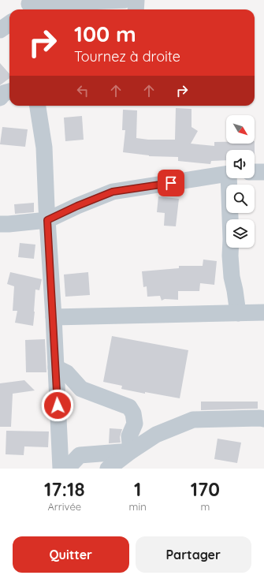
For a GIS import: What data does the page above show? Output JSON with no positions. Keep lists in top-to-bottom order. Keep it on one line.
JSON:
{"north":"bottom right","page":{"turn":["100 m","Tournez à droite"],"eta":["17:18","Arrivée","1","min","170","m"],"buttons":["Quitter","Partager"]}}
